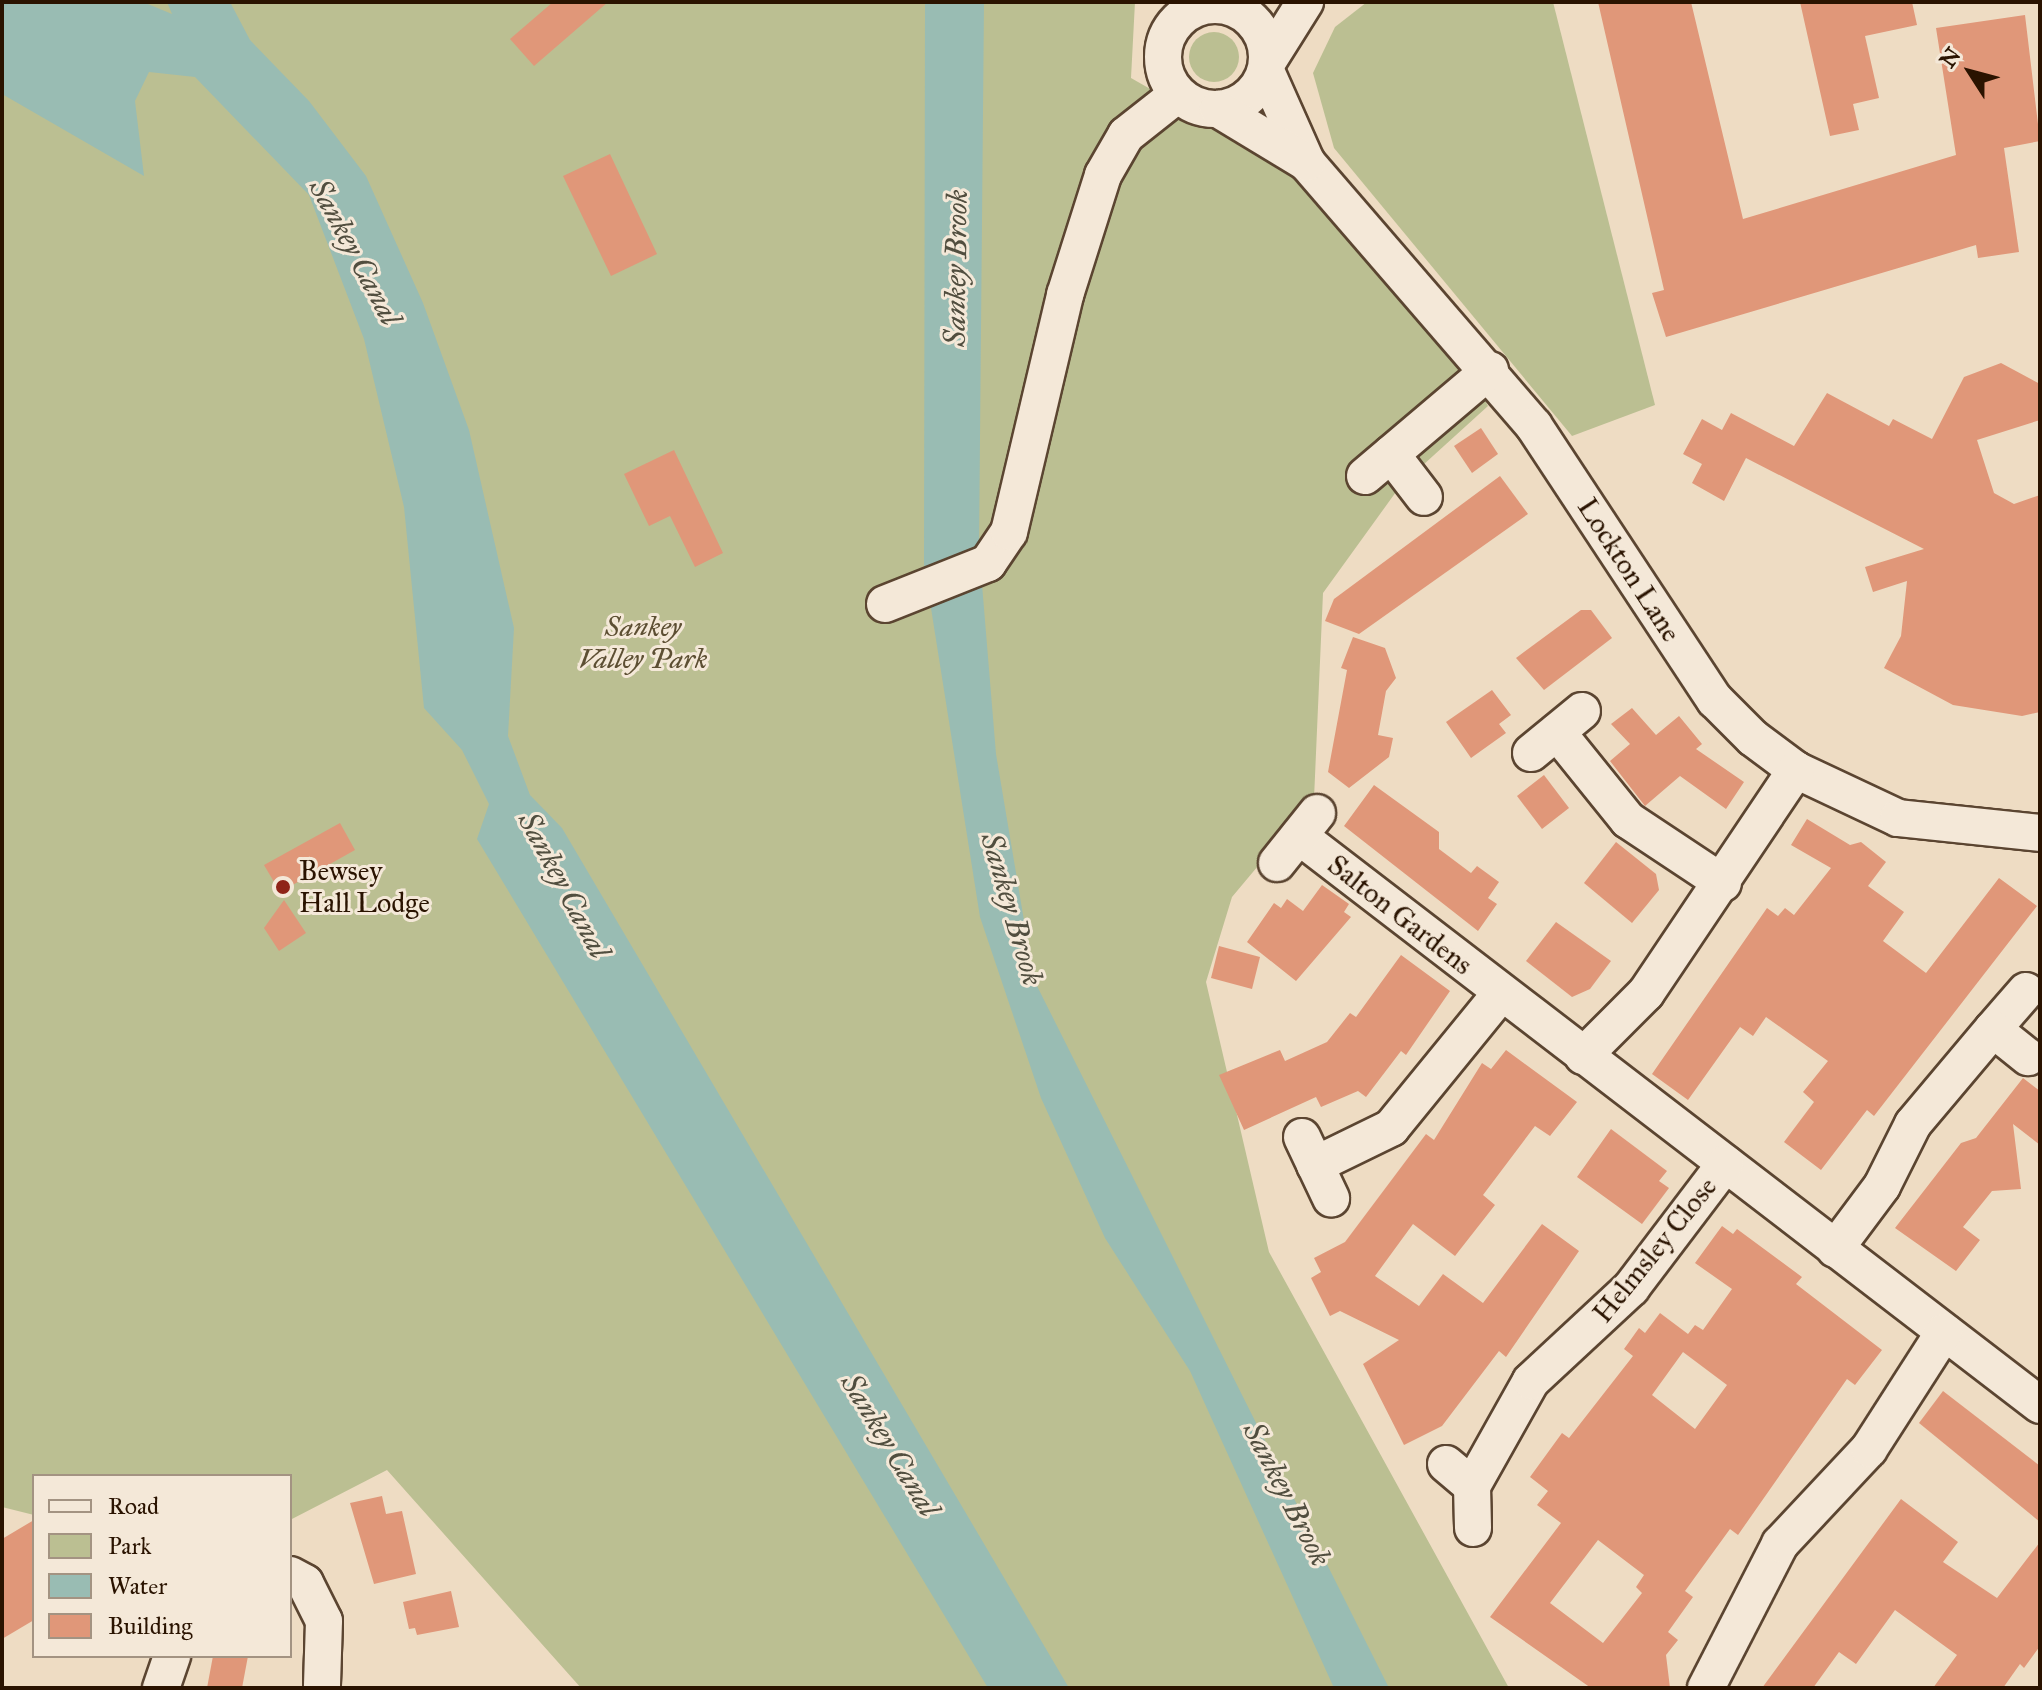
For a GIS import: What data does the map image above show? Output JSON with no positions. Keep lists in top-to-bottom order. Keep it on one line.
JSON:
{"streets":{"street":["Lockton Lane","Salton Gardens","Helmsley Close"]},"crossings":[["Salton Gardens","Helmsley Close"]],"water":["Sankey Canal","Sankey Brook"],"parks":["Sankey Valley Park"],"places":["Bewsey Hall Lodge"],"legend":["Road","Park","Water","Building"],"north":"top left"}
